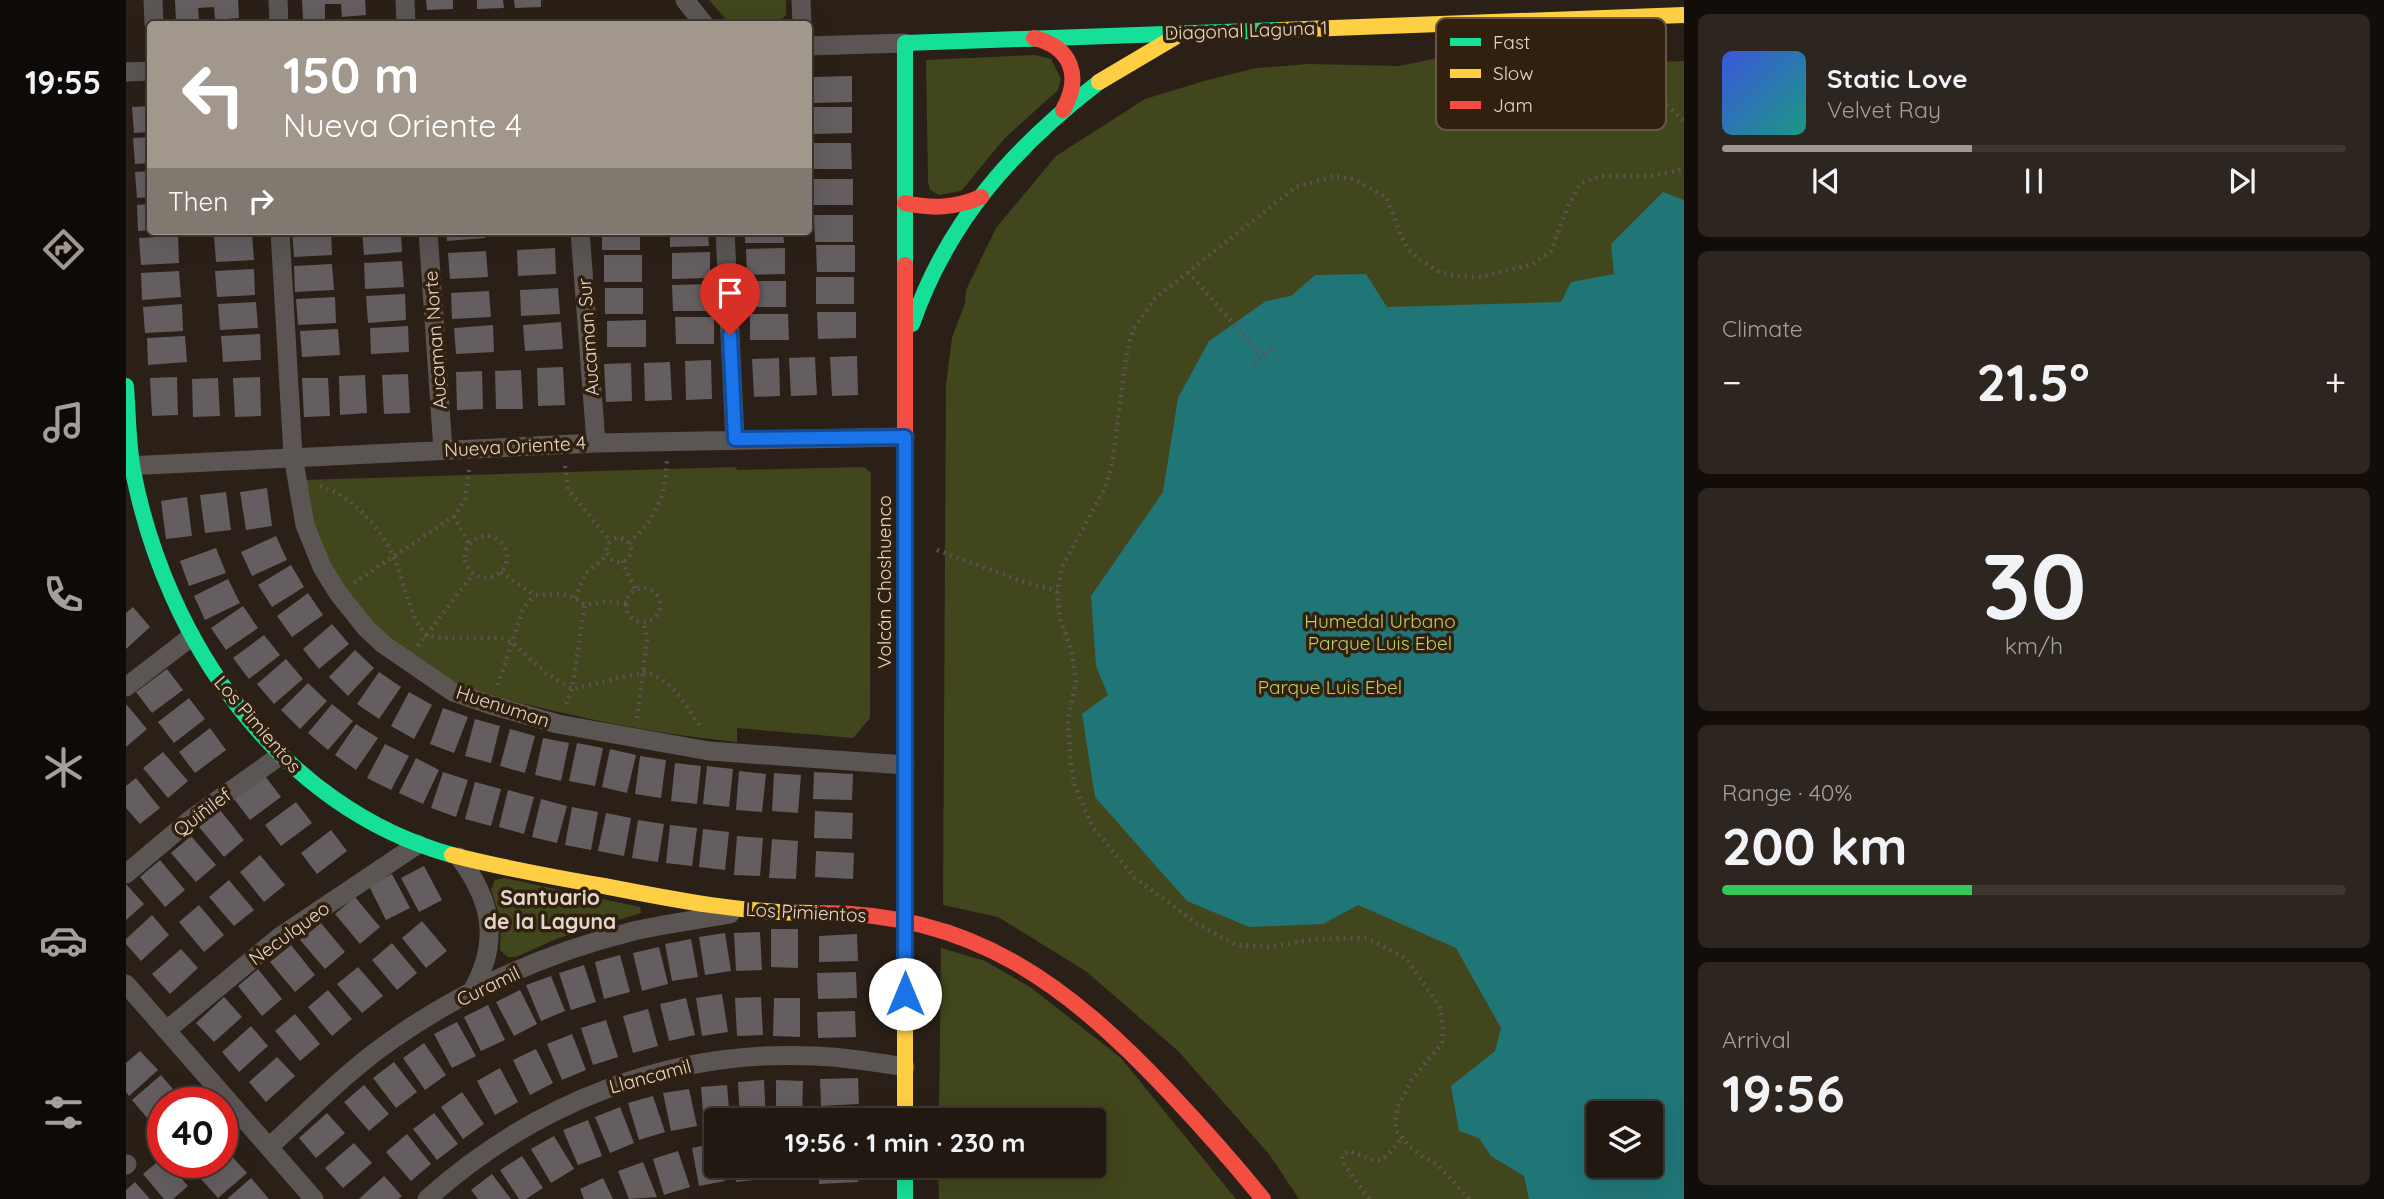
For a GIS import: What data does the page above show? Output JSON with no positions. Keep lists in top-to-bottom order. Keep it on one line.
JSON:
{"streets":{"street":["Diagonal Laguna 1","Aucaman Sur","Aucaman Norte","Nueva Oriente 4","Volcán Choshuenco","Huenuman","Los Pimientos","Quiñilef","Neculqueo","Curamil","Llancamil"]},"crossings":[["Diagonal Laguna 1","Volcán Choshuenco"],["Aucaman Sur","Nueva Oriente 4"],["Aucaman Norte","Nueva Oriente 4"],["Nueva Oriente 4","Volcán Choshuenco"],["Nueva Oriente 4","Huenuman"],["Nueva Oriente 4","Los Pimientos"],["Volcán Choshuenco","Huenuman"],["Volcán Choshuenco","Los Pimientos"],["Volcán Choshuenco","Llancamil"],["Los Pimientos","Quiñilef"],["Los Pimientos","Neculqueo"],["Los Pimientos","Curamil"]],"districts":["Santuario de la Laguna"],"parks":["Humedal Urbano Parque Luis Ebel","Parque Luis Ebel"],"legend":["Fast","Slow","Jam"],"page":{"tabs":"19:55","turn":["150 m","Nueva Oriente 4"],"song":["Static Love","Velvet Ray"],"then":"Then","tile":["Climate",["30","km/h"],["Range · 40%","200 km"],["Arrival","19:56"]],"heat":["−","21.5°","+"],"limit":"40","trip":"19:56 · 1 min · 230 m"}}
